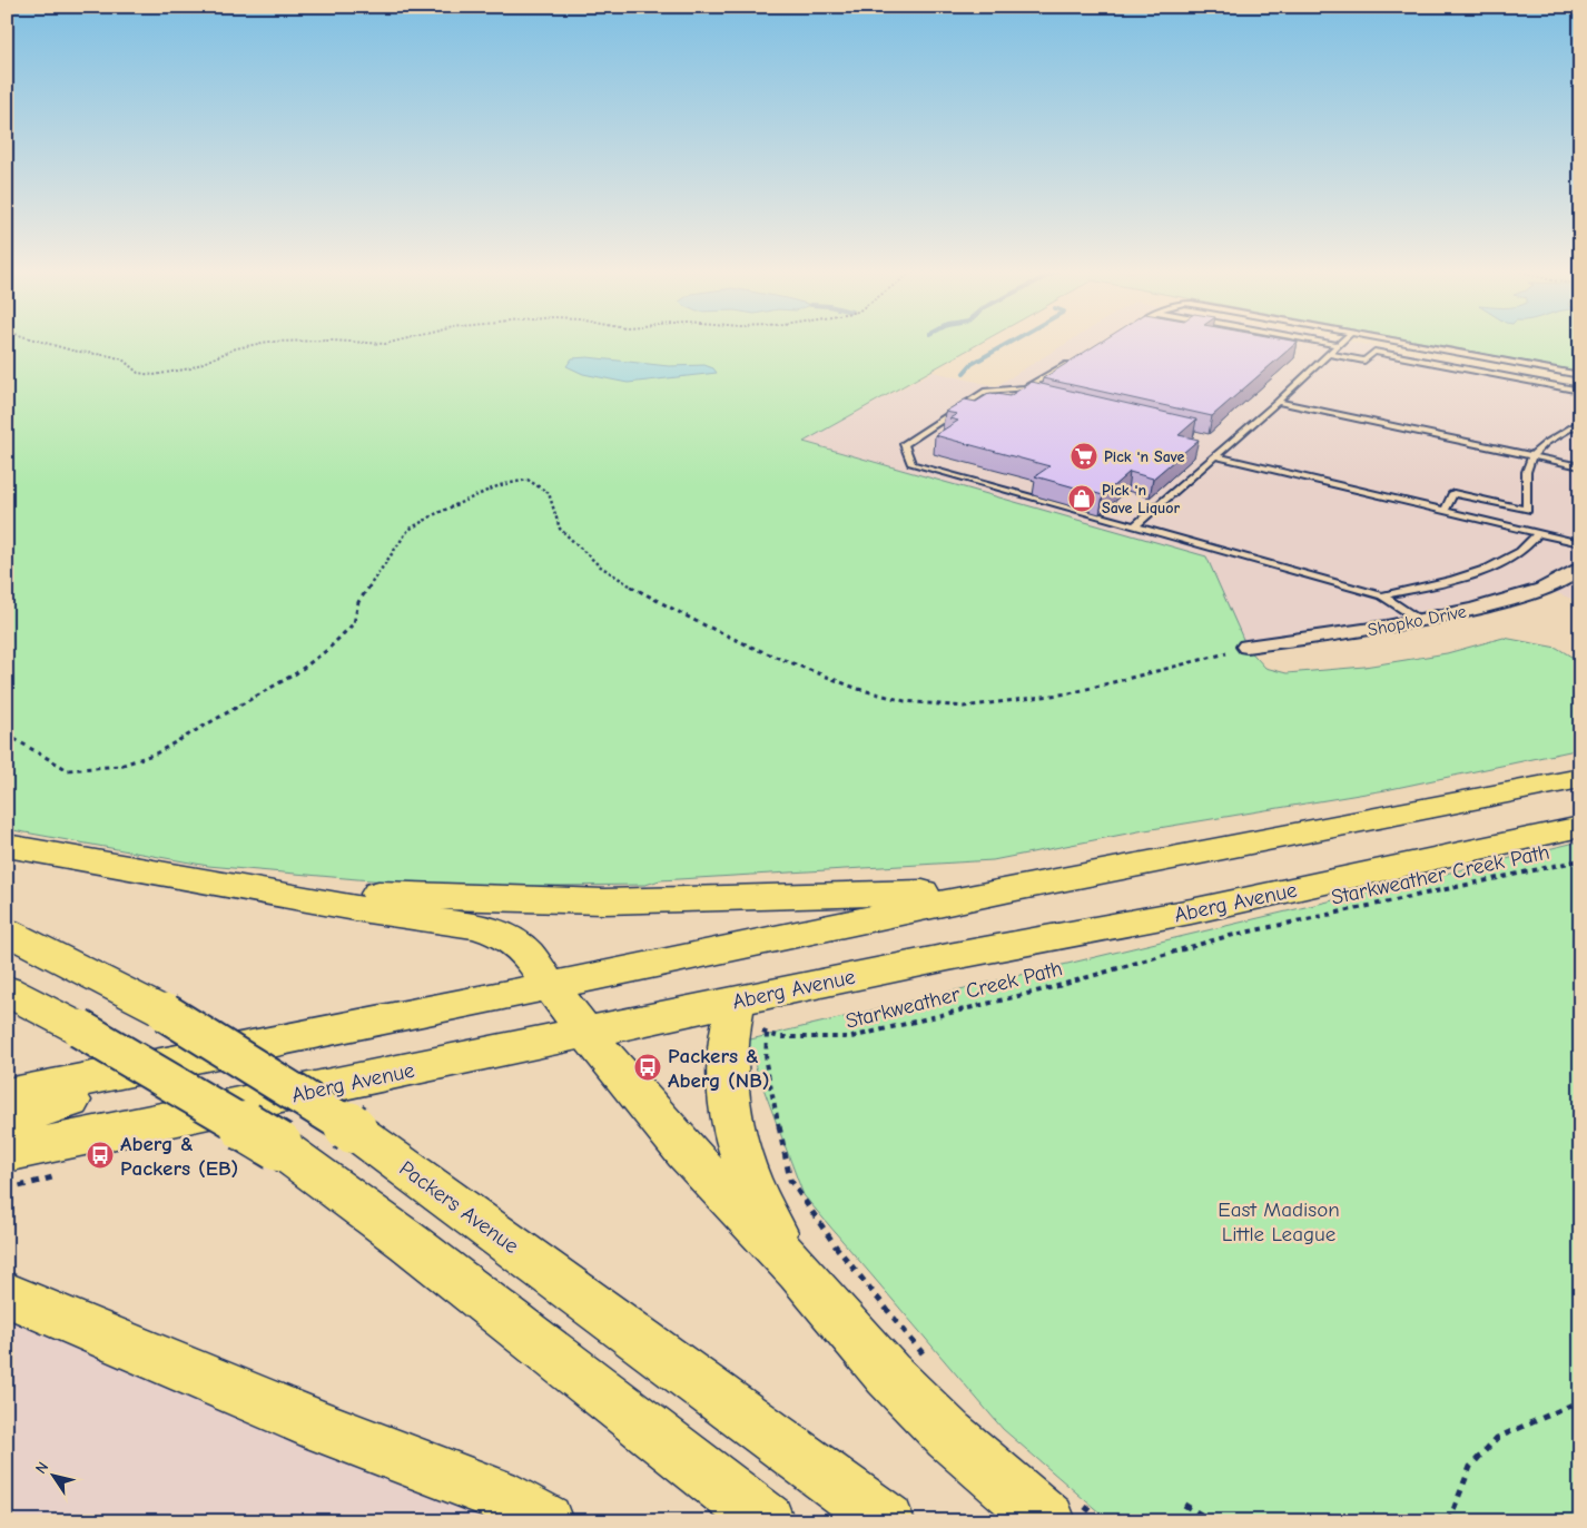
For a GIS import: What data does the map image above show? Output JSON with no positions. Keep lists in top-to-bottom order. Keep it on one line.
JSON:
{"streets":{"main road":["Aberg Avenue","Packers Avenue"],"street":["Shopko Drive"],"path":["Starkweather Creek Path"]},"crossings":[["Starkweather Creek Path","Aberg Avenue"]],"parks":["East Madison Little League"],"places":{"supermarket":["Pick 'n Save"],"shop":["Pick 'n Save Liquor"],"bus stop":["Packers & Aberg (NB)","Aberg & Packers (EB)"]},"north":"top left"}
